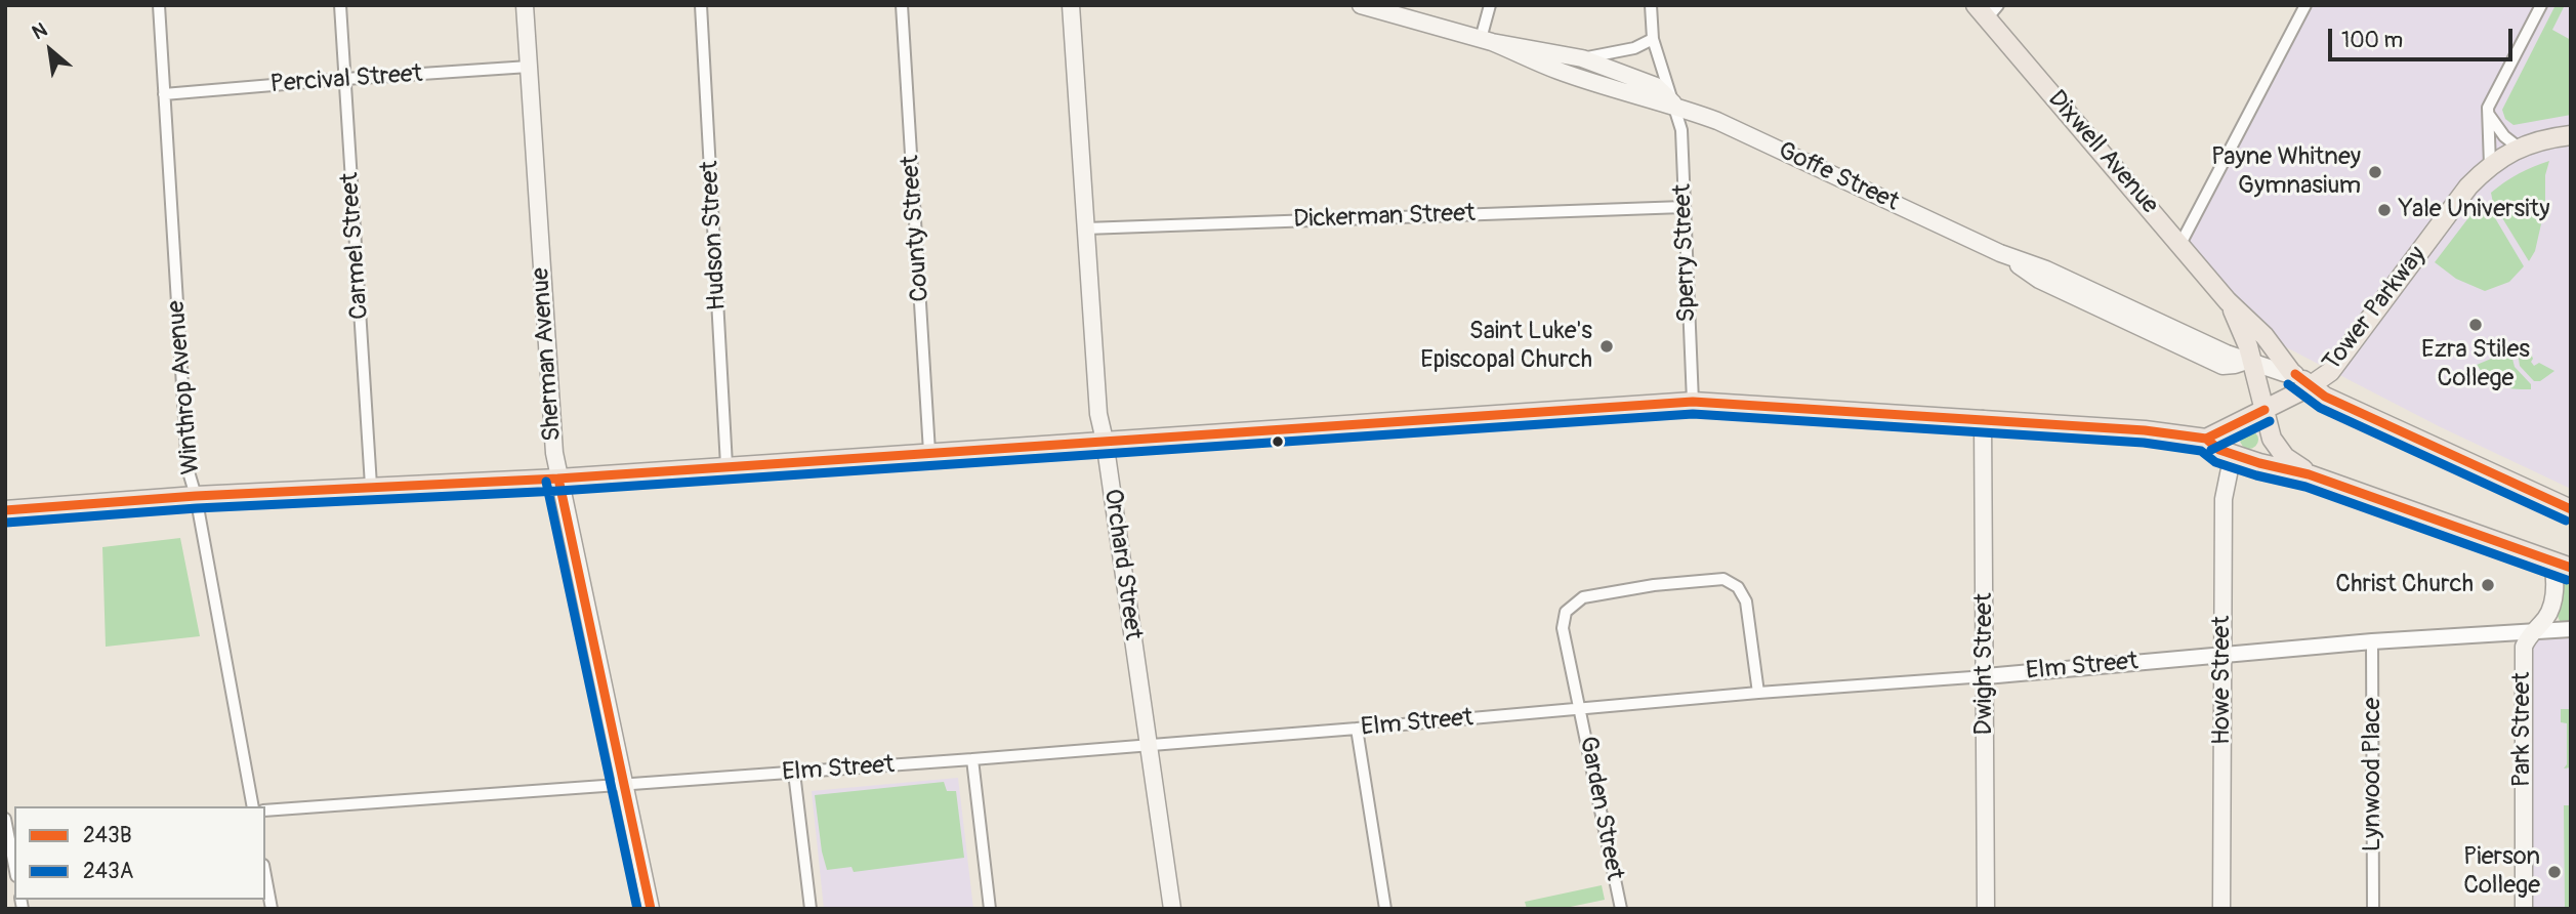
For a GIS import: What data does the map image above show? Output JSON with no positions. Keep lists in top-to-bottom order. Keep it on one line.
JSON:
{"streets":{"main road":["Dixwell Avenue","Goffe Street","Tower Parkway","Sherman Avenue","Orchard Street","Dwight Street","Howe Street","Park Street"],"street":["Percival Street","Dickerman Street","County Street","Hudson Street","Carmel Street","Sperry Street","Winthrop Avenue","Elm Street","Lynwood Place","Garden Street"]},"crossings":[["Percival Street","Carmel Street"],["Percival Street","Sherman Avenue"],["Percival Street","Winthrop Avenue"],["Dixwell Avenue","Goffe Street"],["Dixwell Avenue","Tower Parkway"],["Goffe Street","Sperry Street"],["Dickerman Street","Sperry Street"],["Dickerman Street","Orchard Street"],["Sherman Avenue","Elm Street"],["Orchard Street","Elm Street"],["Dwight Street","Elm Street"],["Elm Street","Howe Street"],["Elm Street","Park Street"],["Elm Street","Lynwood Place"],["Elm Street","Garden Street"]],"places":["Payne Whitney Gymnasium","Yale University","Ezra Stiles College","Saint Luke's Episcopal Church","Christ Church","Pierson College"],"lines":["transit line 243B","transit line 243A"],"legend":["243B","243A"],"scale_bar":"100 m","north":"top left"}
